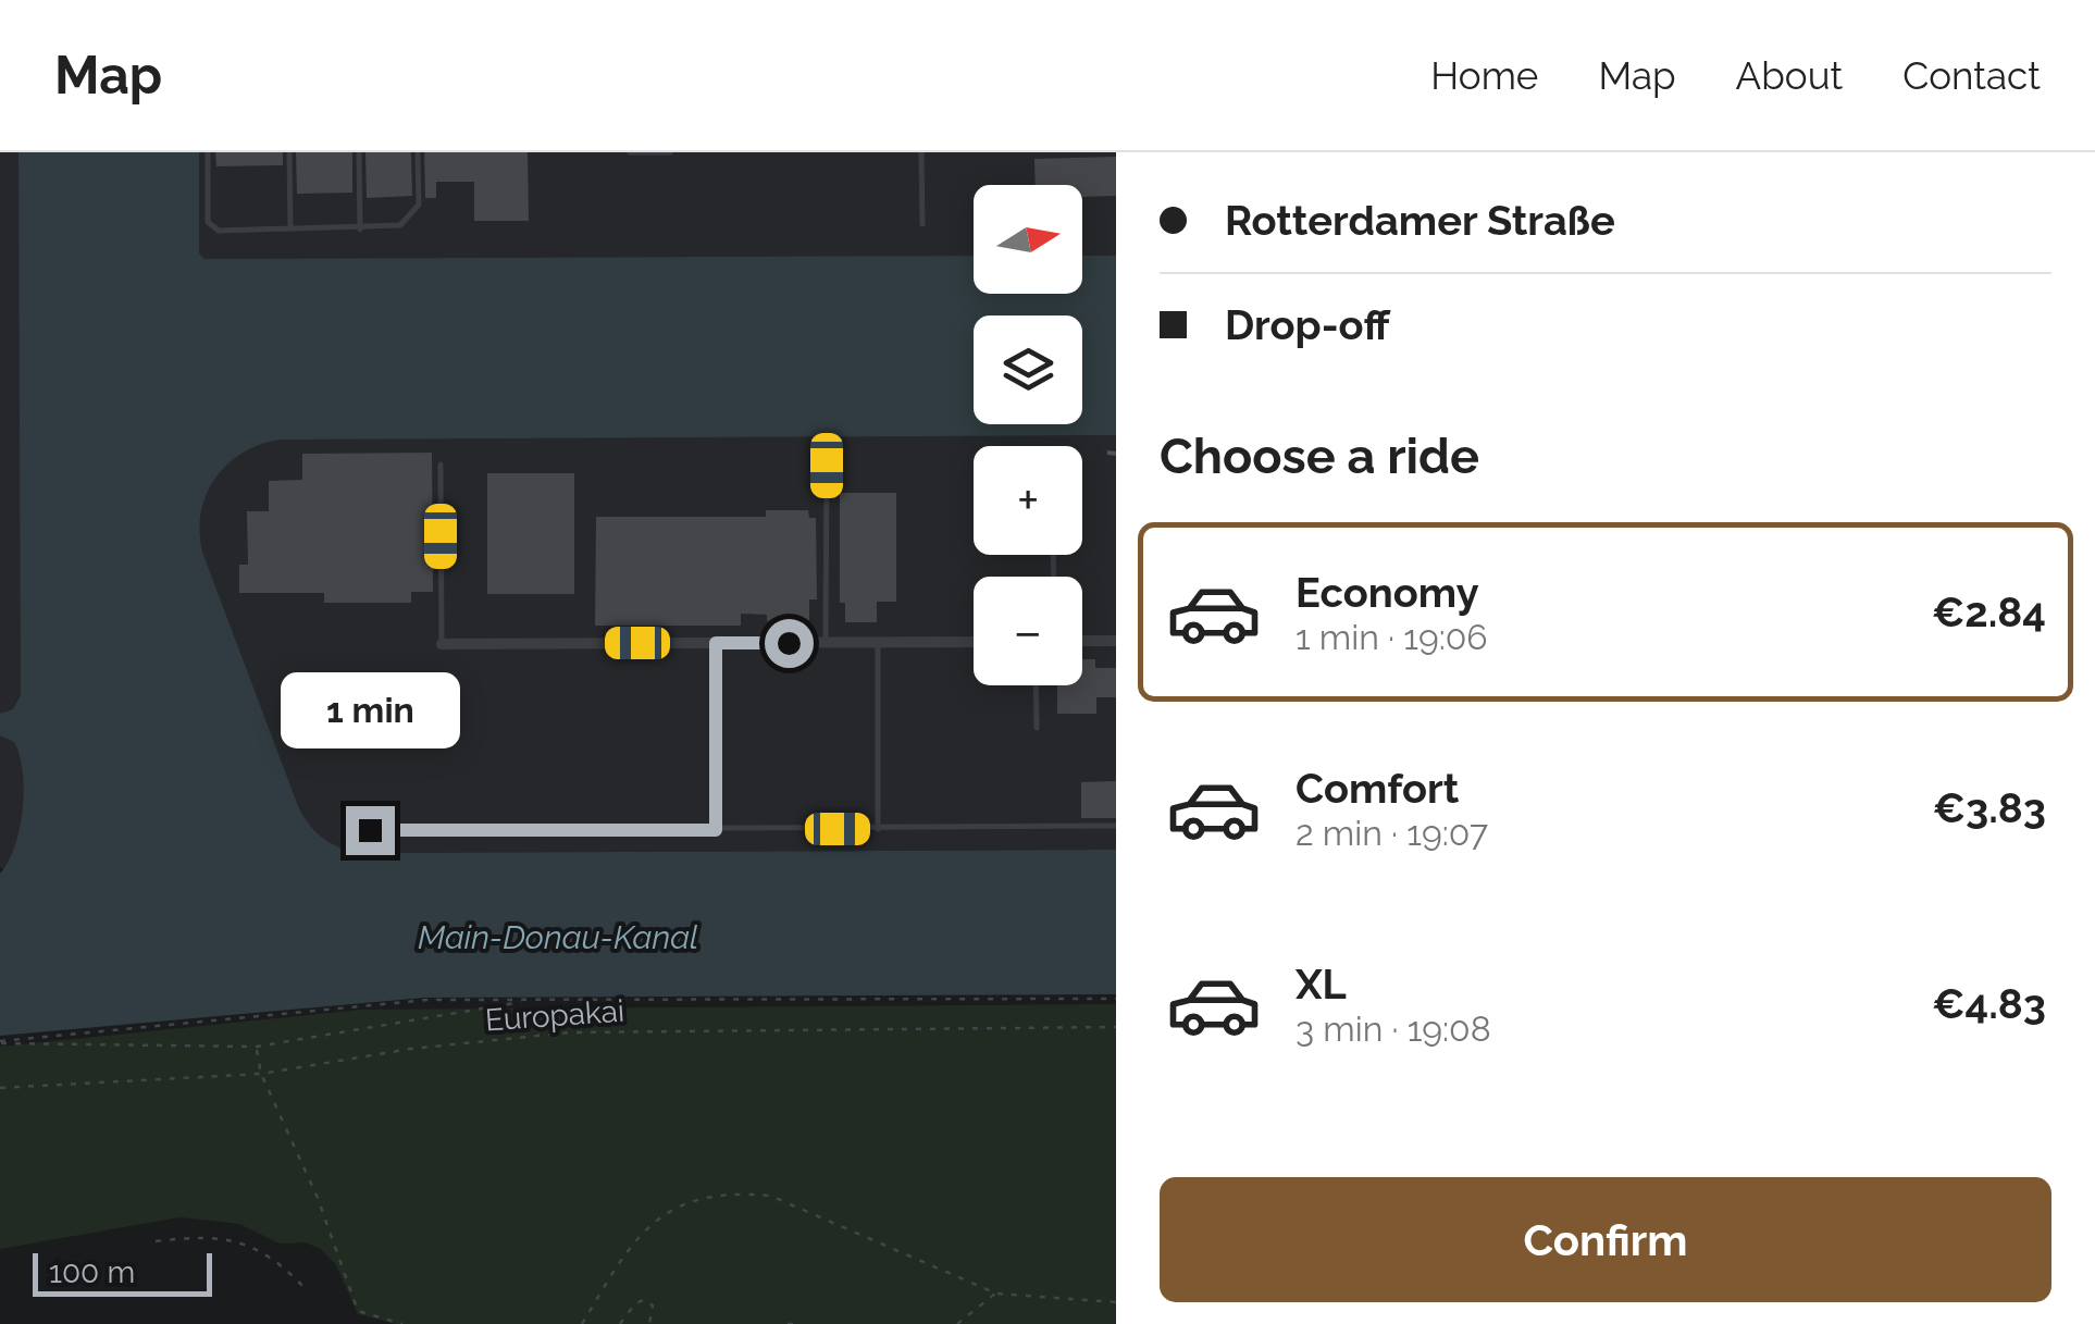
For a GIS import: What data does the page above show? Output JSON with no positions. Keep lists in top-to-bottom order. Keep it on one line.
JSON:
{"streets":{"path":["Europakai"]},"water":["Main-Donau-Kanal"],"scale_bar":"100 m","north":"right","page":{"header":"Map","nav":["Home","Map","About","Contact"],"banner":["Rotterdamer Straße","Drop-off"],"map_buttons":["+","−"],"heading":"Choose a ride","list":[{"name":"Economy","note":"1 min · 19:06","value":"€2.84"},{"name":"Comfort","note":"2 min · 19:07","value":"€3.83"},{"name":"XL","note":"3 min · 19:08","value":"€4.83"}],"bubble":"1 min","buttons":"Confirm","scale":"100 m"}}
